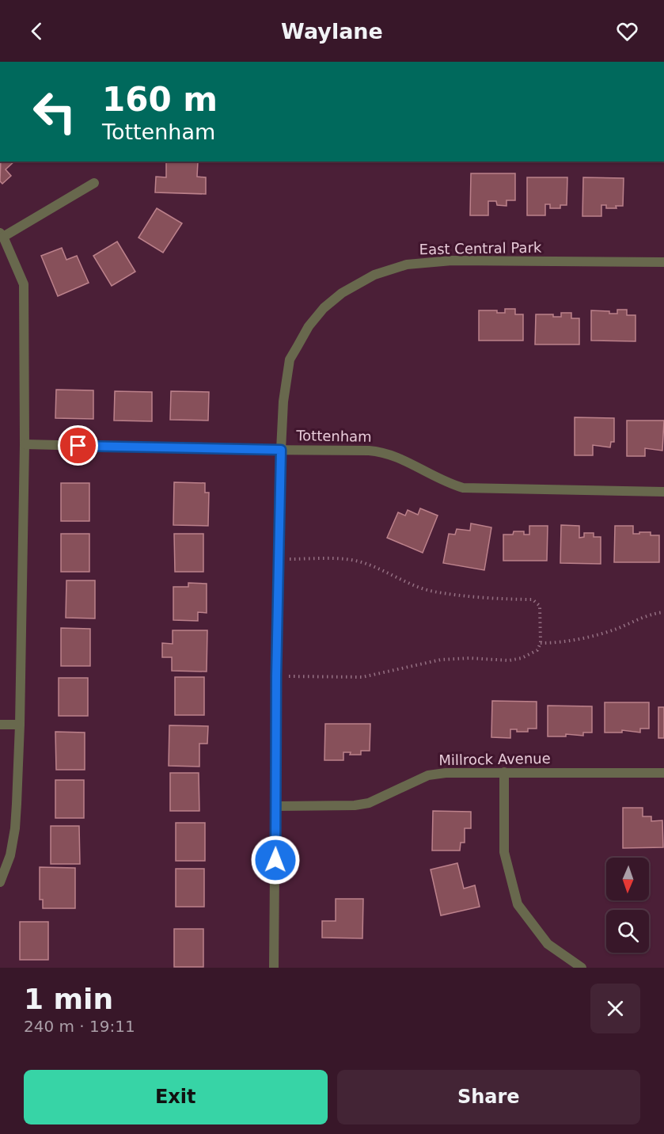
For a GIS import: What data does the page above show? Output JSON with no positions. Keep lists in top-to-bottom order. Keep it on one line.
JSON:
{"streets":{"street":["East Central Park","Tottenham","Millrock Avenue"]},"crossings":[["East Central Park","Tottenham"],["East Central Park","Millrock Avenue"]],"north":"bottom","page":{"header":"Waylane","turn":["160 m","Tottenham"],"heading":["1 min","240 m · 19:11"],"buttons":["Exit","Share"]}}
